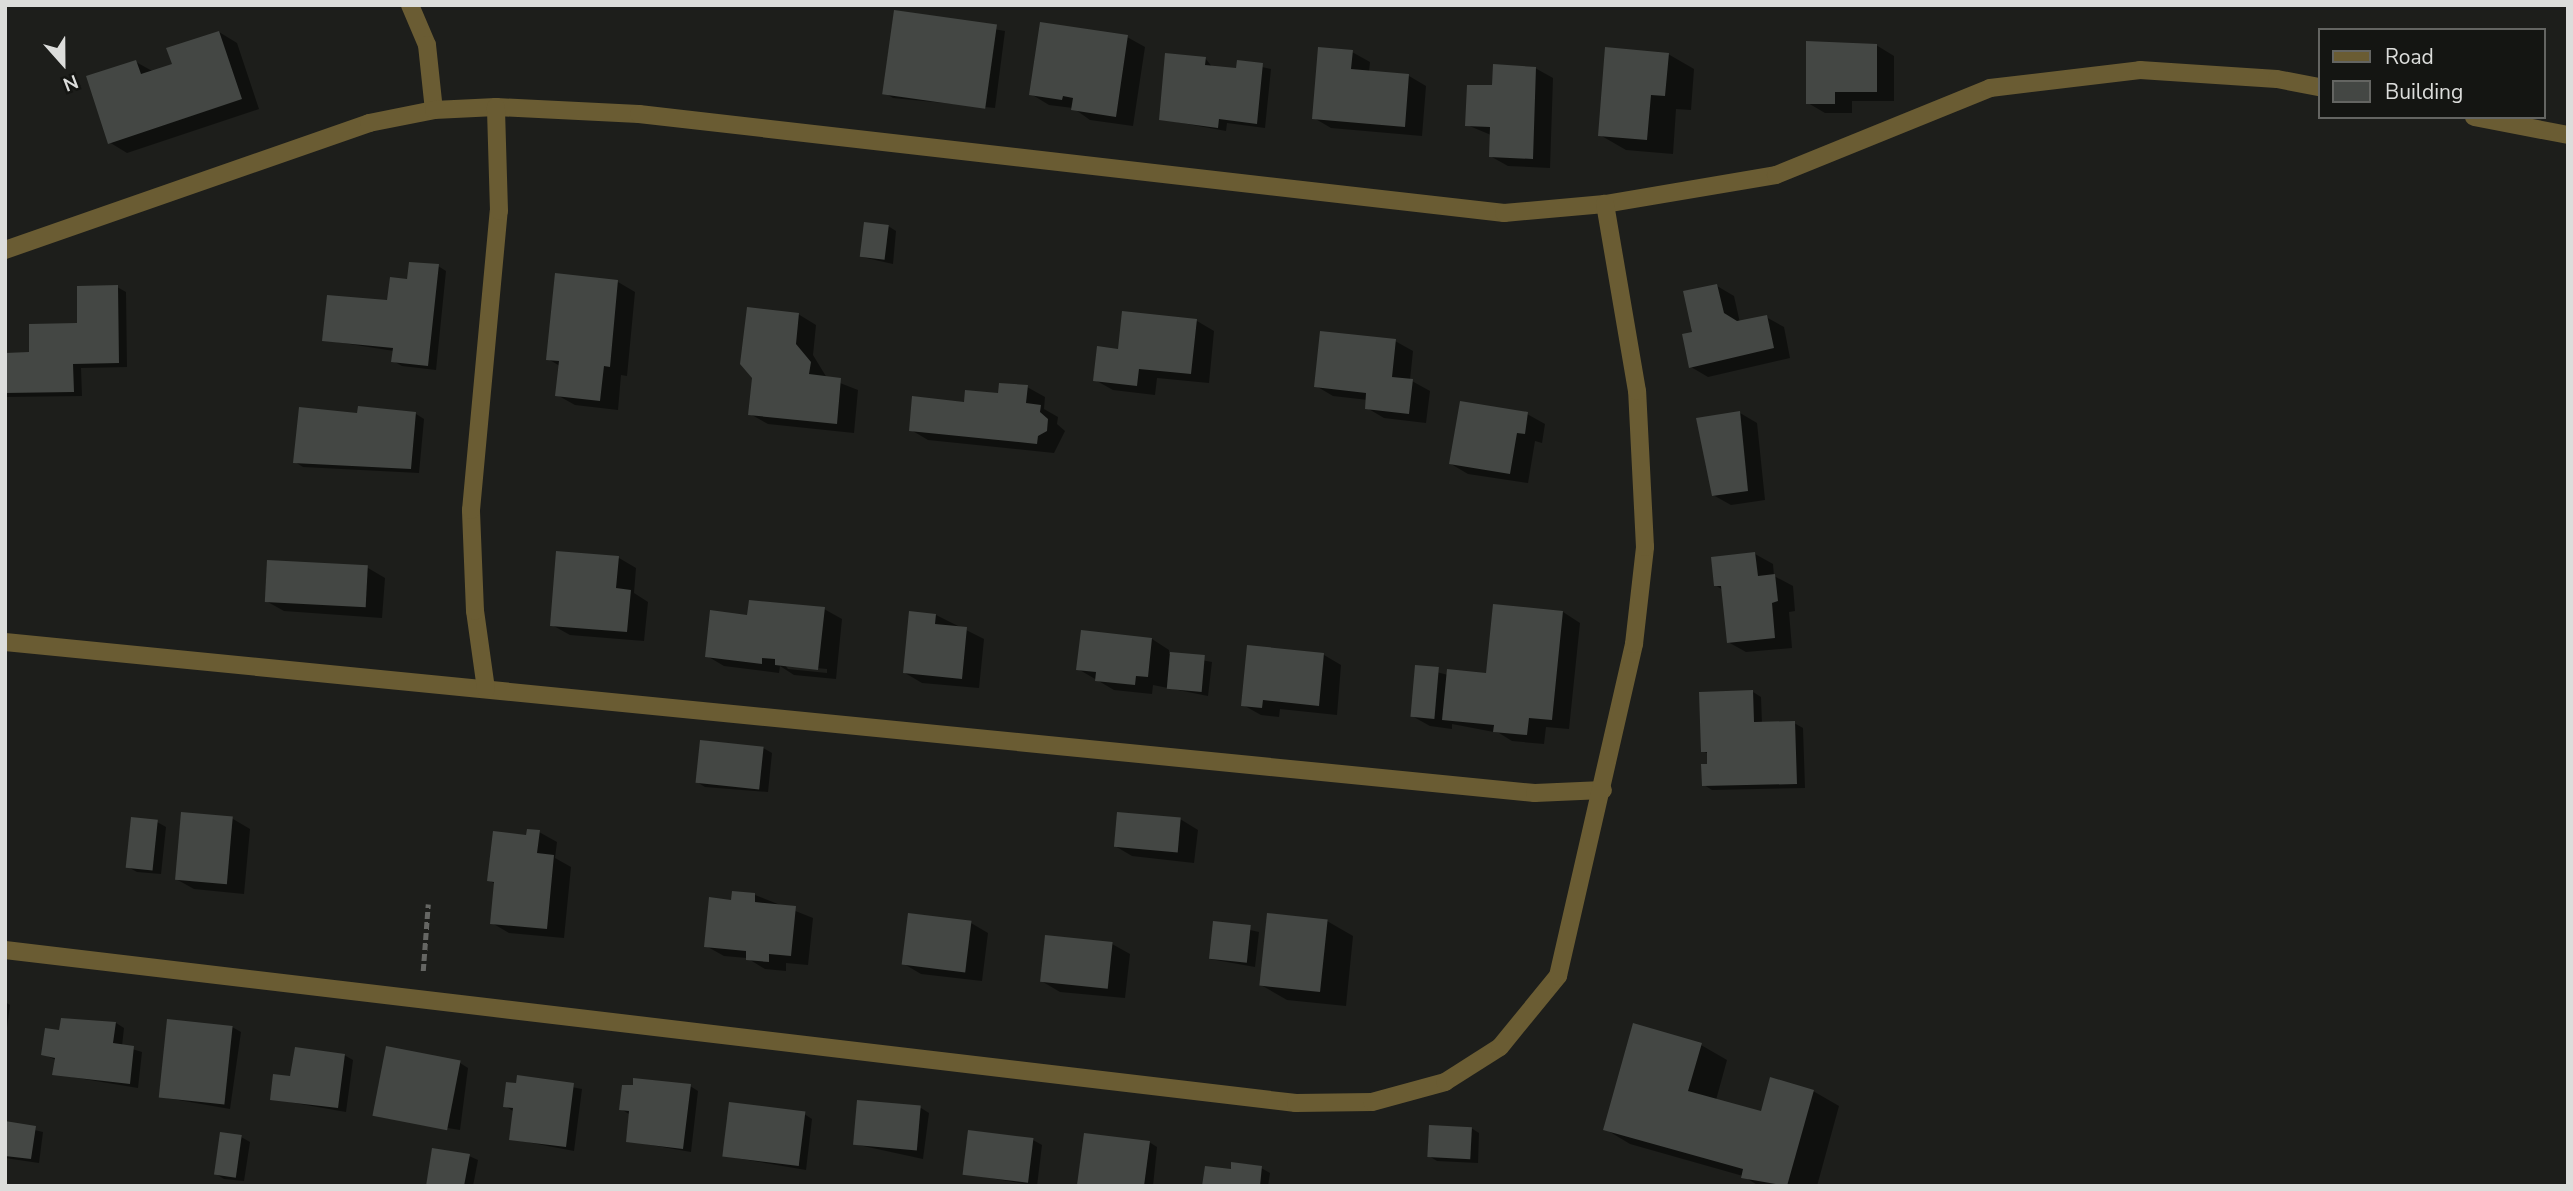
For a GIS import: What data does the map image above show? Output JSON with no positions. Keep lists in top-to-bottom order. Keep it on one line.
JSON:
{"legend":["Road","Building"],"north":"bottom"}
